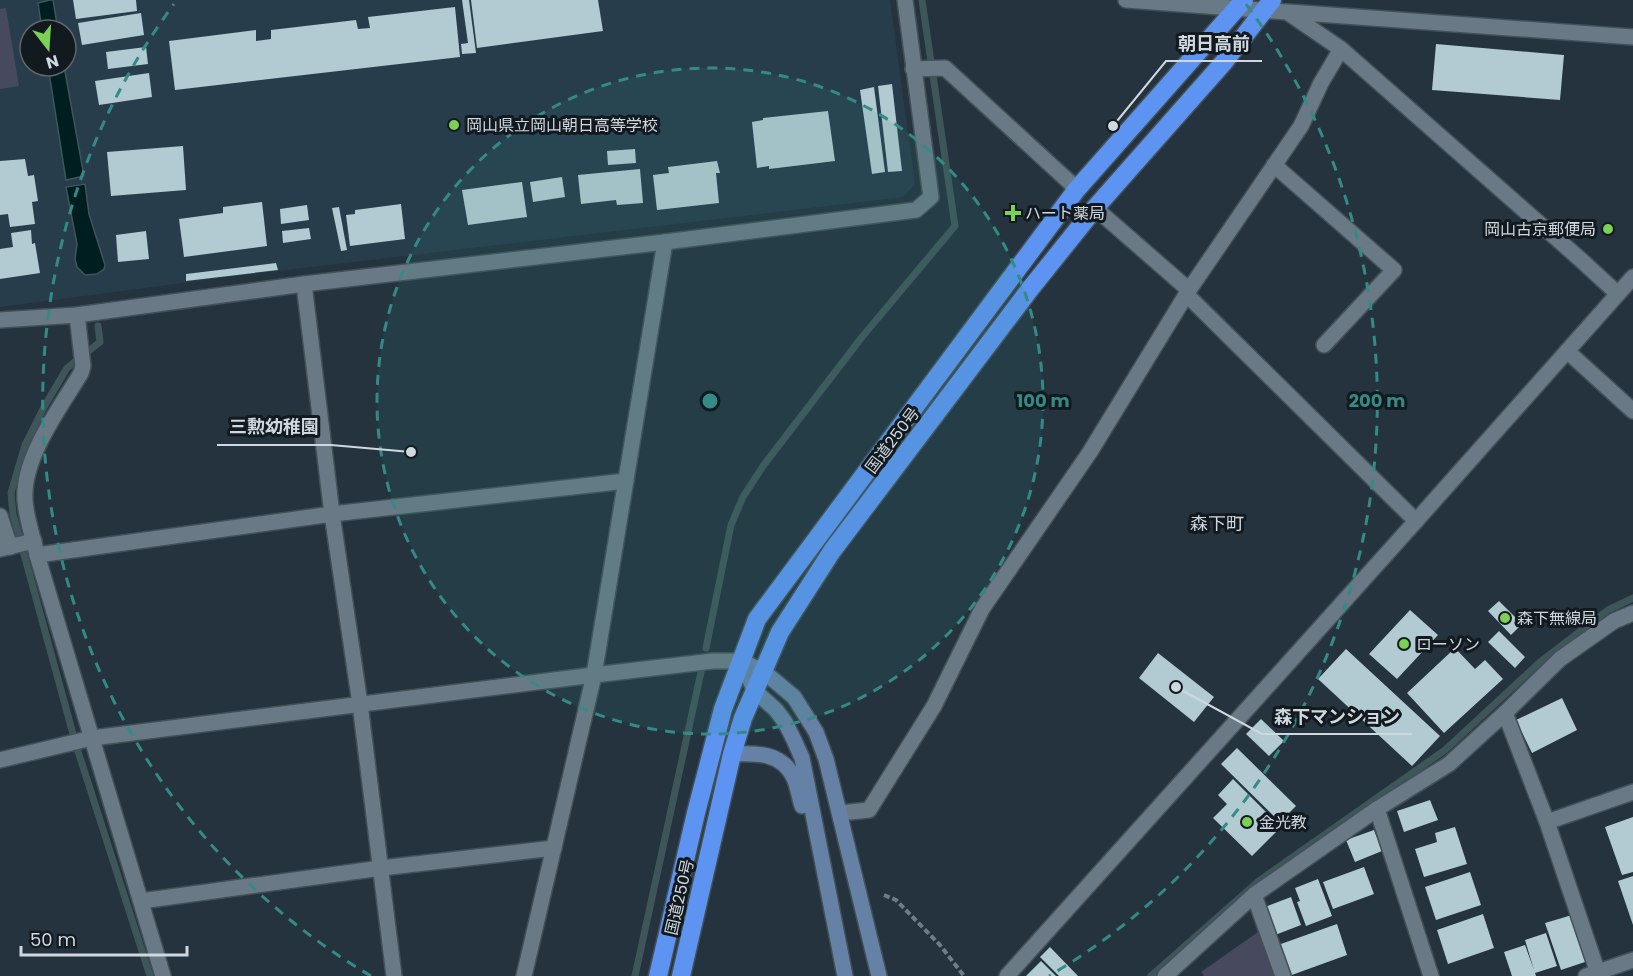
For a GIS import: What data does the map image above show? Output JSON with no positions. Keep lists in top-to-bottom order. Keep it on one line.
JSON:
{"streets":{"highway":["国道250号"]},"districts":["森下町"],"places":{"other":["岡山県立岡山朝日高等学校","朝日高前","岡山古京郵便局","三勲幼稚園","森下無線局","ローソン","森下マンション","金光教"],"health":["ハート薬局"]},"scale_bar":"50 m","north":"bottom","rings":["100 m","200 m"]}
